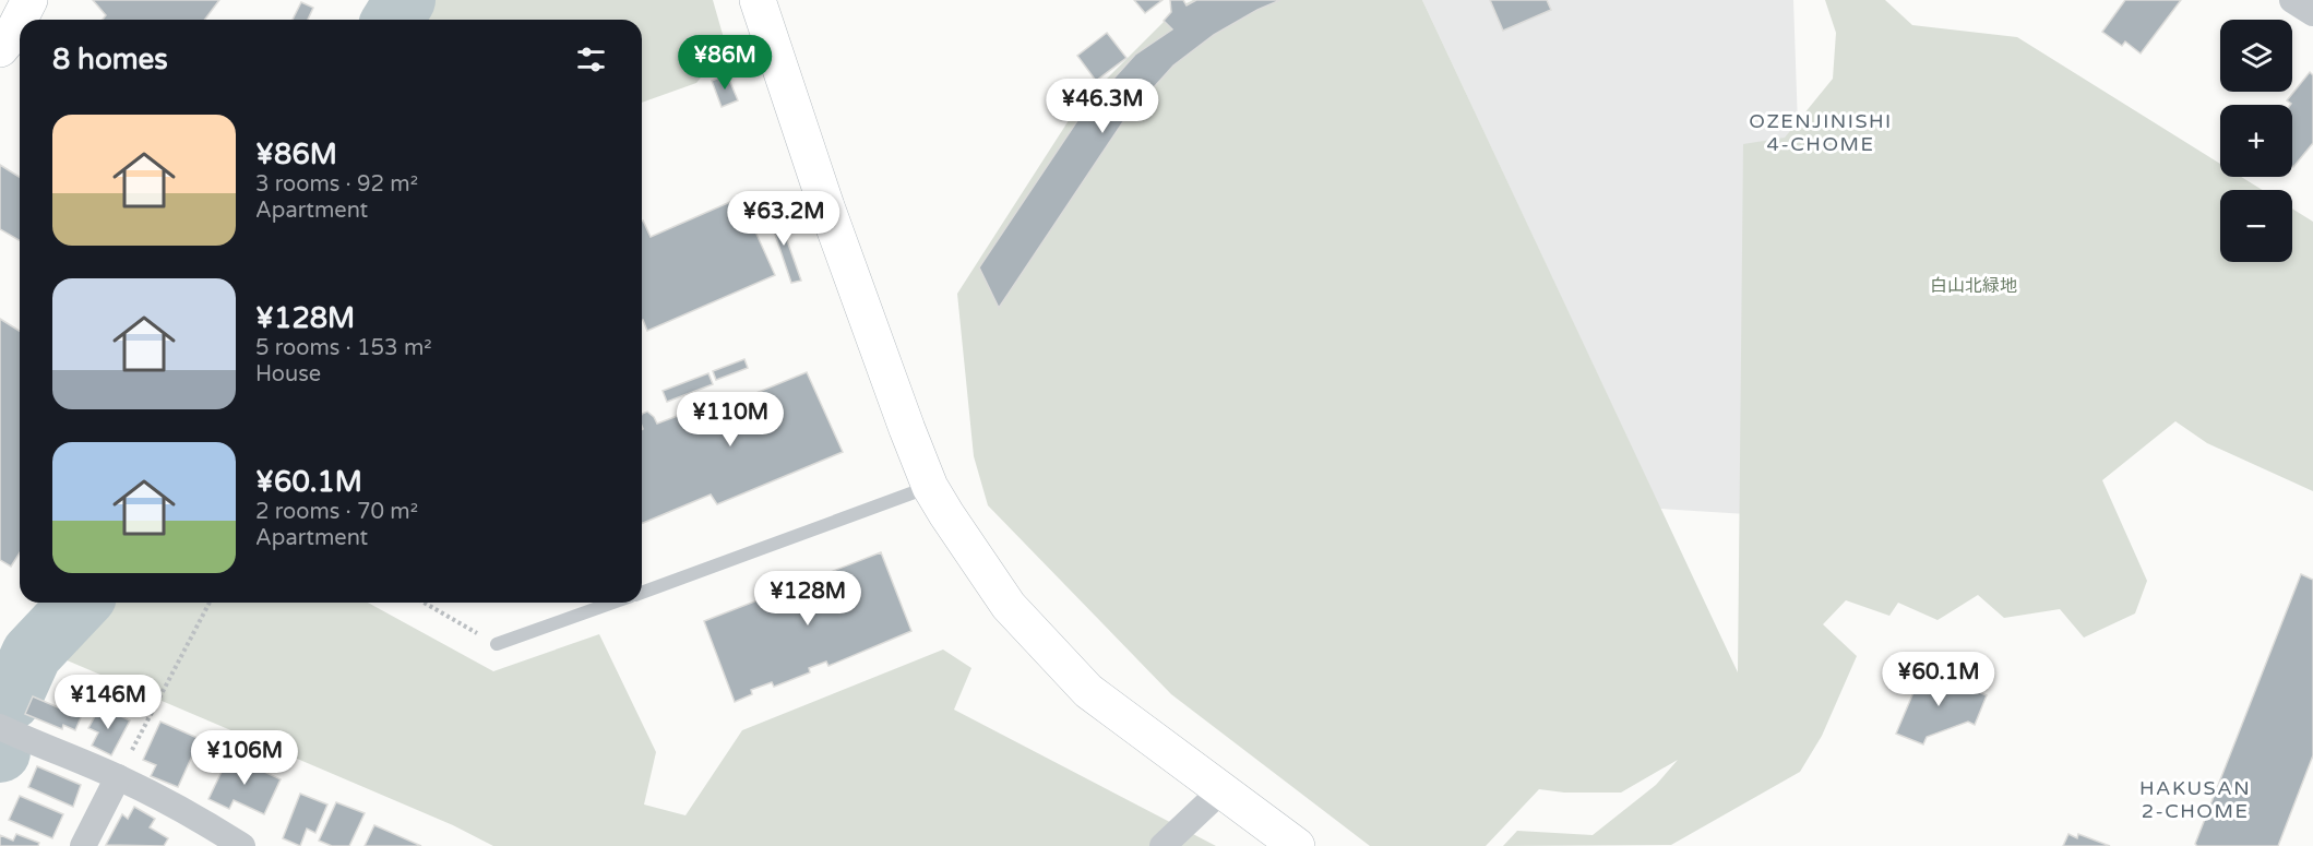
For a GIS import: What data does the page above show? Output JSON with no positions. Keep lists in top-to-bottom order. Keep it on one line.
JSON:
{"districts":["OZENJINISHI 4-CHOME","HAKUSAN 2-CHOME"],"parks":["白山北緑地"],"page":{"map_buttons":["+","−"],"heading":"8 homes","price":["¥86M","¥46.3M","¥63.2M","¥110M","¥128M","¥60.1M","¥146M","¥106M"],"list":[{"name":"¥86M","note":"3 rooms · 92 m² · Apartment"},{"name":"¥128M","note":"5 rooms · 153 m² · House"},{"name":"¥60.1M","note":"2 rooms · 70 m² · Apartment"}]}}
